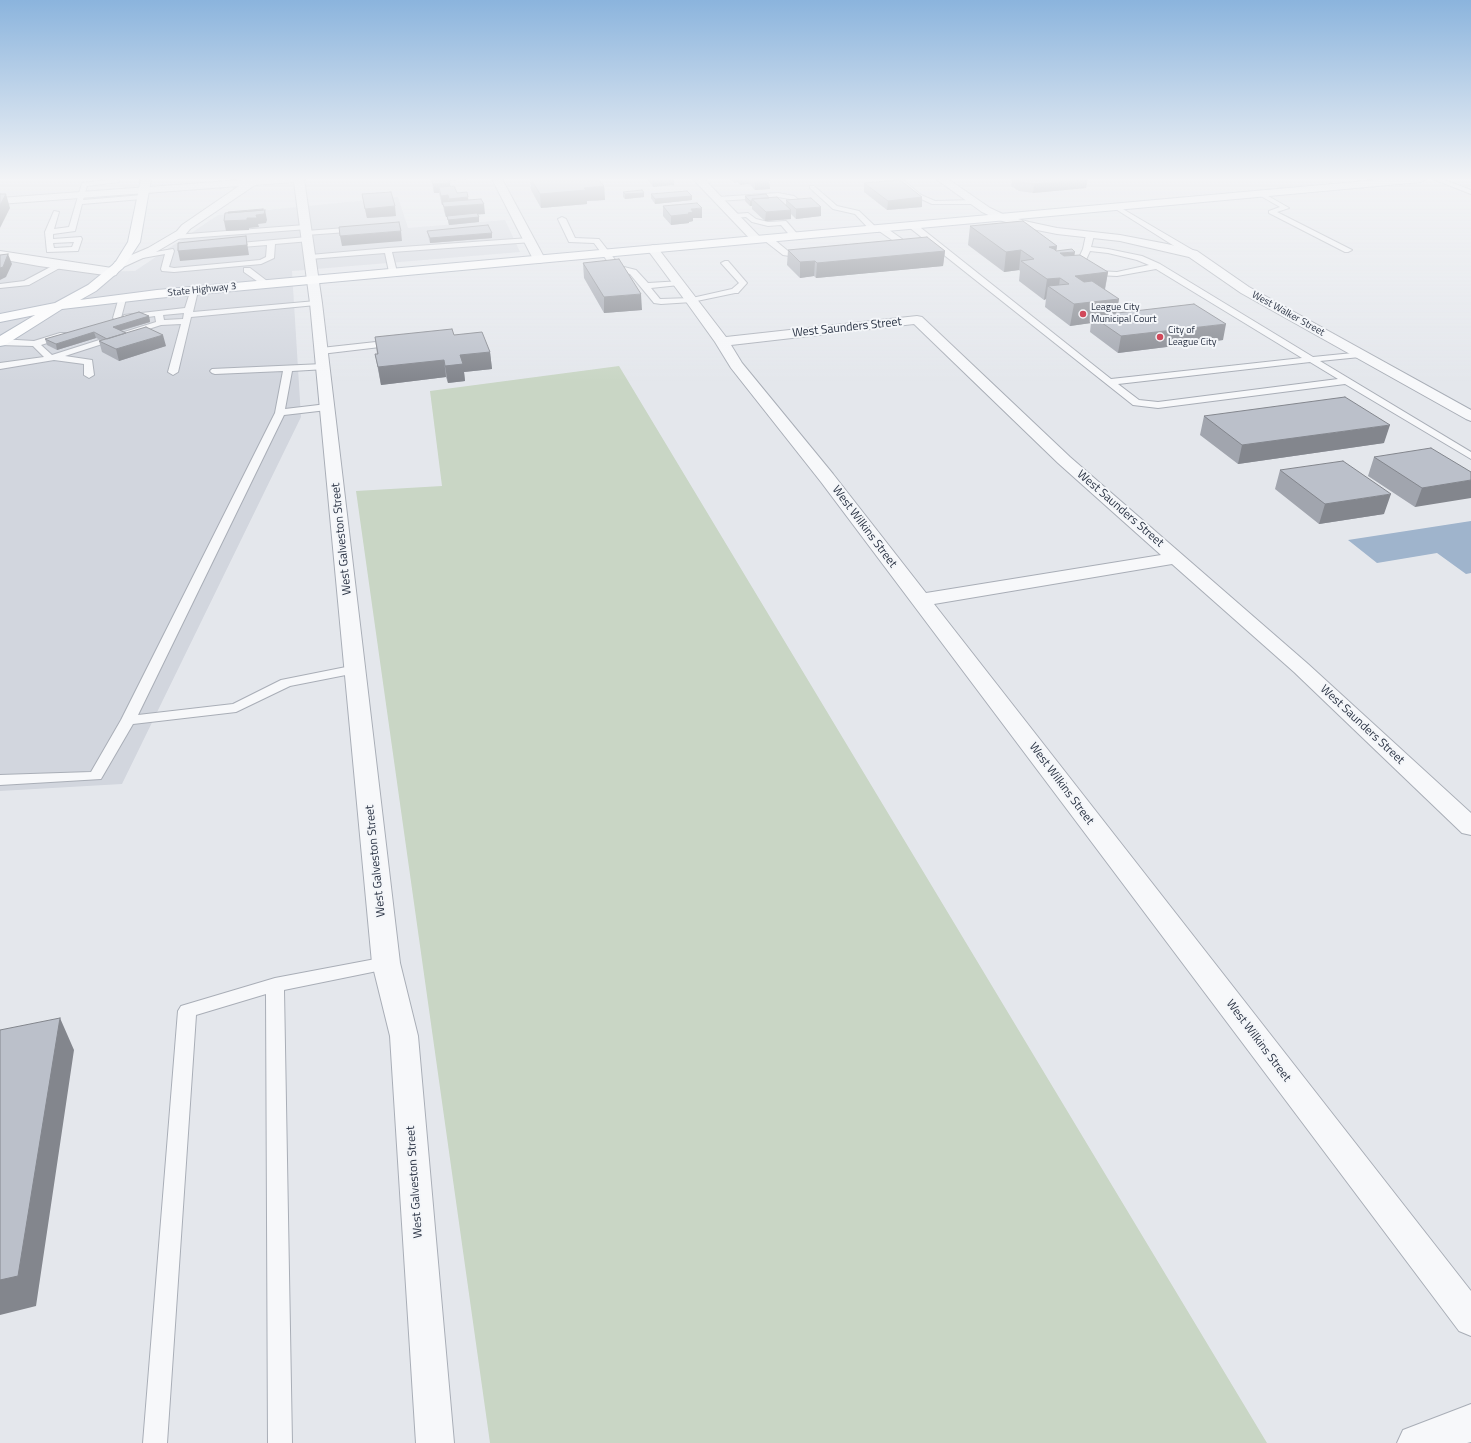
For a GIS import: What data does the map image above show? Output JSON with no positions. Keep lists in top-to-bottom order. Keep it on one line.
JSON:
{"streets":{"main road":["State Highway 3"],"street":["West Walker Street","West Saunders Street","West Wilkins Street","West Galveston Street"]},"crossings":[["State Highway 3","West Wilkins Street"],["State Highway 3","West Galveston Street"],["West Saunders Street","West Wilkins Street"]],"places":["League City Municipal Court","City of League City"]}
